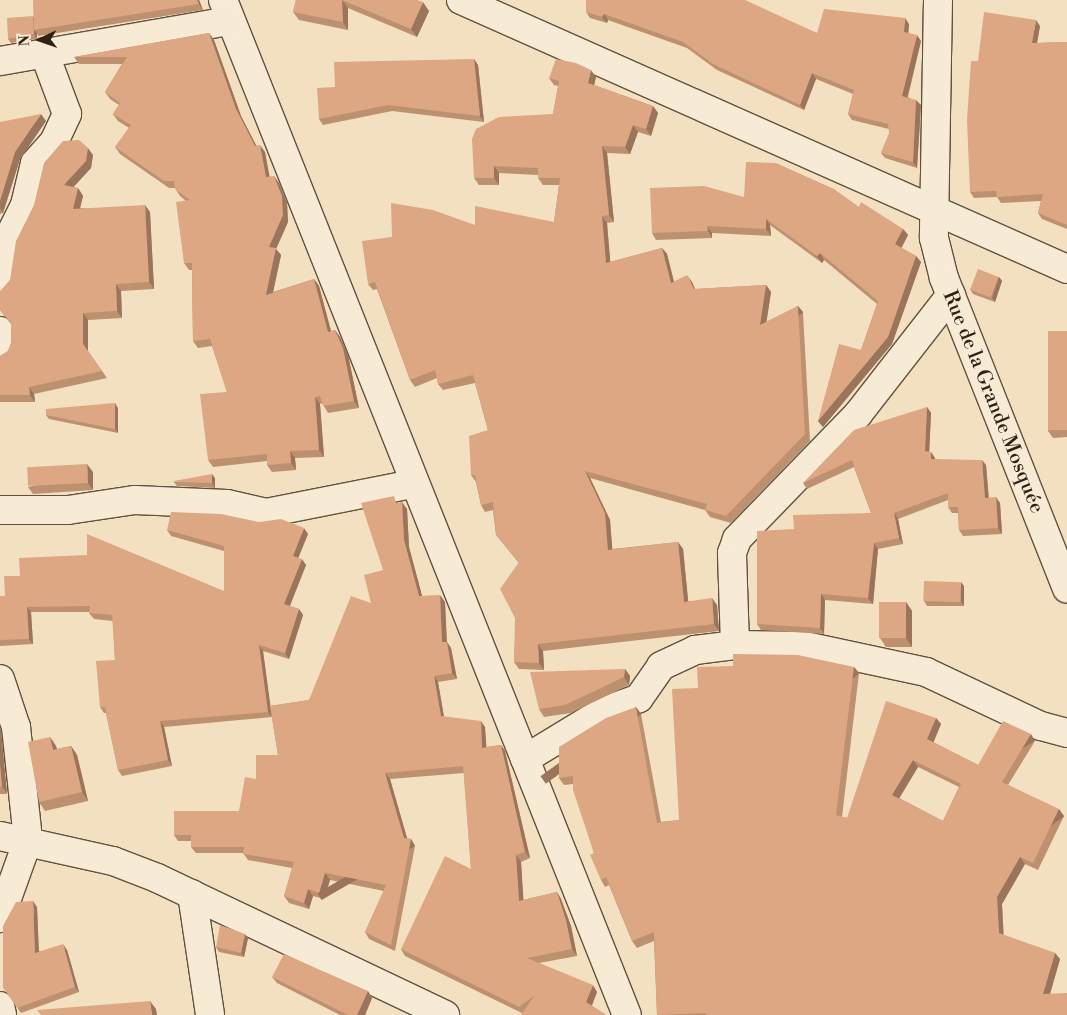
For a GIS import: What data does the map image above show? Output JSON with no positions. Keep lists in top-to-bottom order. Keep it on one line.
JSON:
{"streets":{"street":["Rue de la Grande Mosquée"]},"north":"left"}
